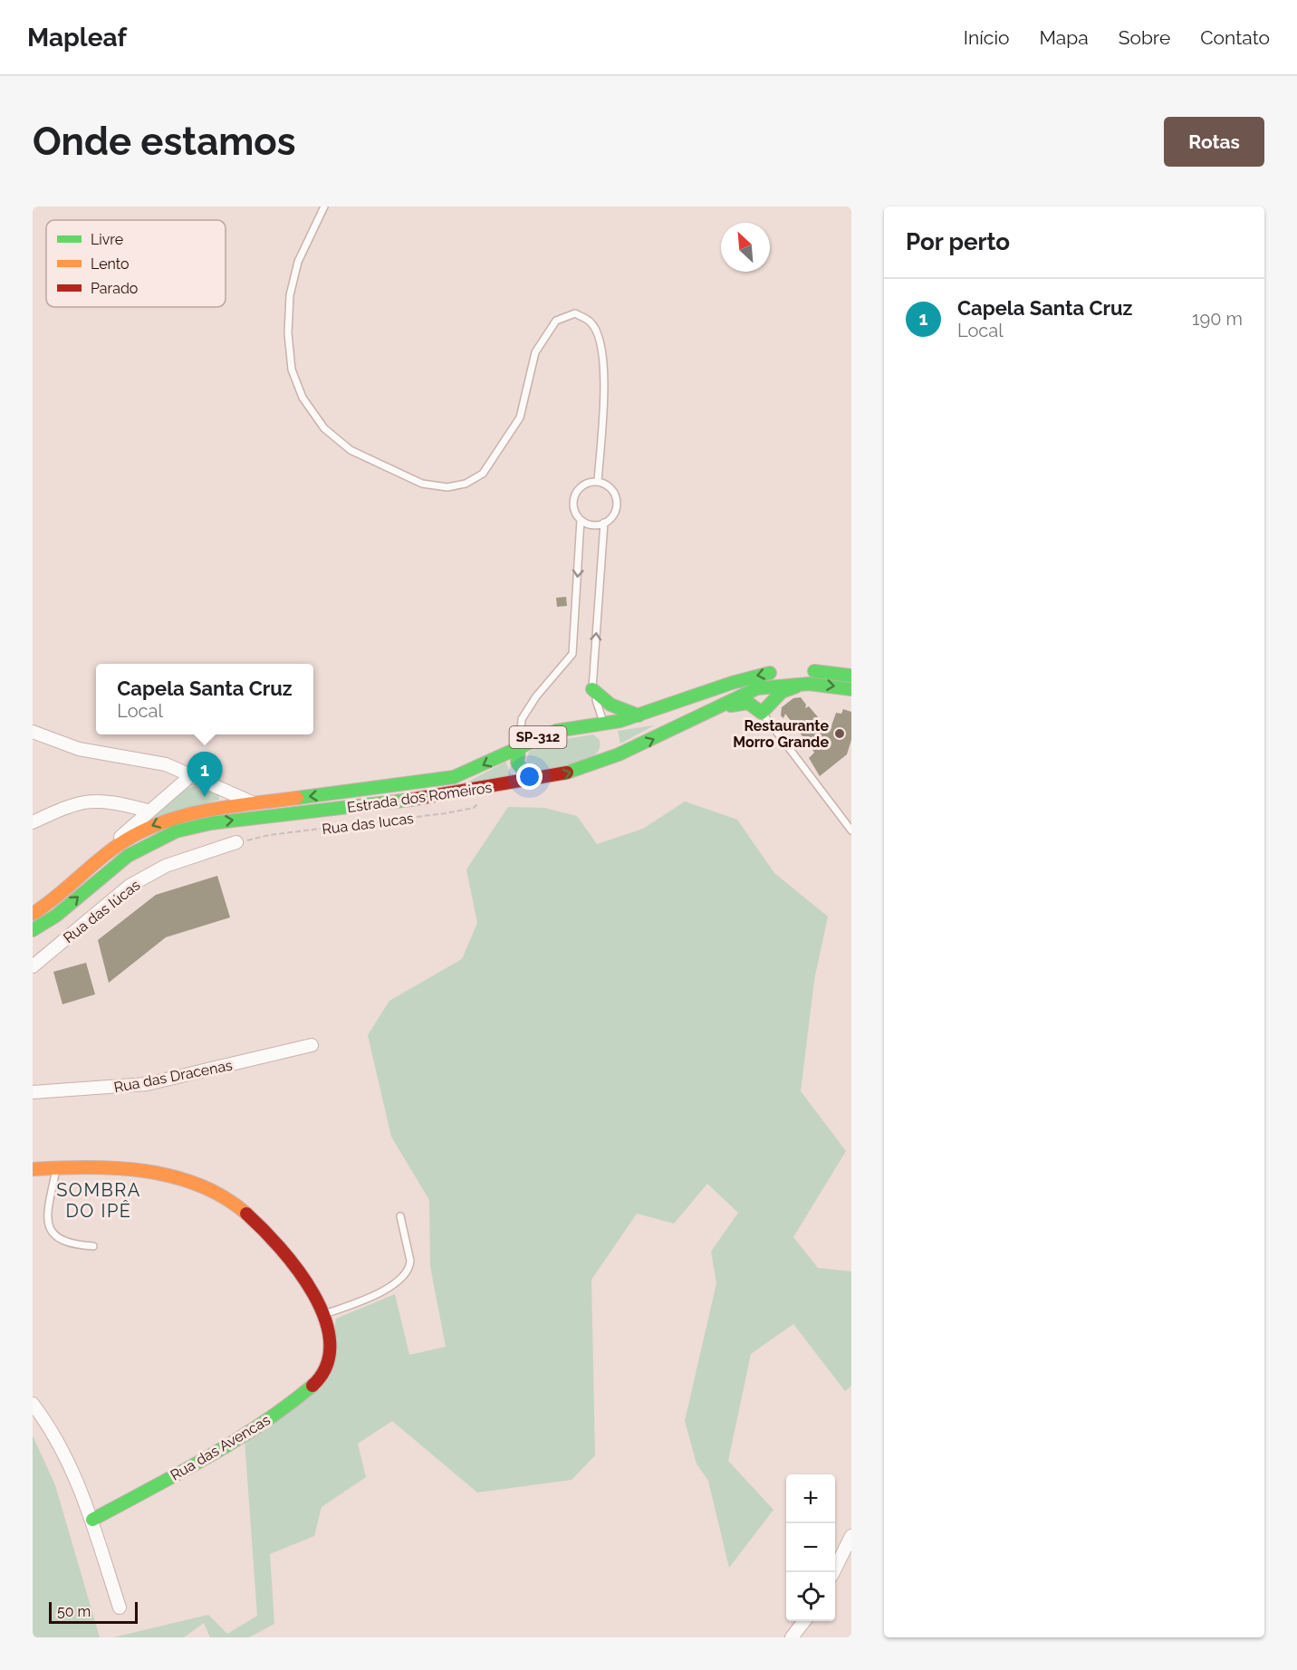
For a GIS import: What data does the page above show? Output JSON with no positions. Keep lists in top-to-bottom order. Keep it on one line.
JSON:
{"streets":{"main road":["SP-312","Estrada dos Romeiros","Rua das Avencas"],"street":["Rua das Iúcas","Rua das Dracenas"],"path":["Rua das Iucas"]},"crossings":[["Estrada dos Romeiros","Rua das Iucas"],["Rua das Iucas","Rua das Iúcas"]],"districts":["SOMBRA DO IPÊ"],"places":["Restaurante Morro Grande"],"legend":["Livre","Lento","Parado"],"scale_bar":"50 m","north":"top left","page":{"header":"Mapleaf","nav":["Início","Mapa","Sobre","Contato"],"buttons":"Rotas","title":"Onde estamos","heading":"Por perto","list":[{"mark":"1","name":"Capela Santa Cruz","note":"Local","value":"190 m"}],"popup":["Capela Santa Cruz","Local"],"pins":"1","map_buttons":["+","−"],"scale":"50 m"}}
